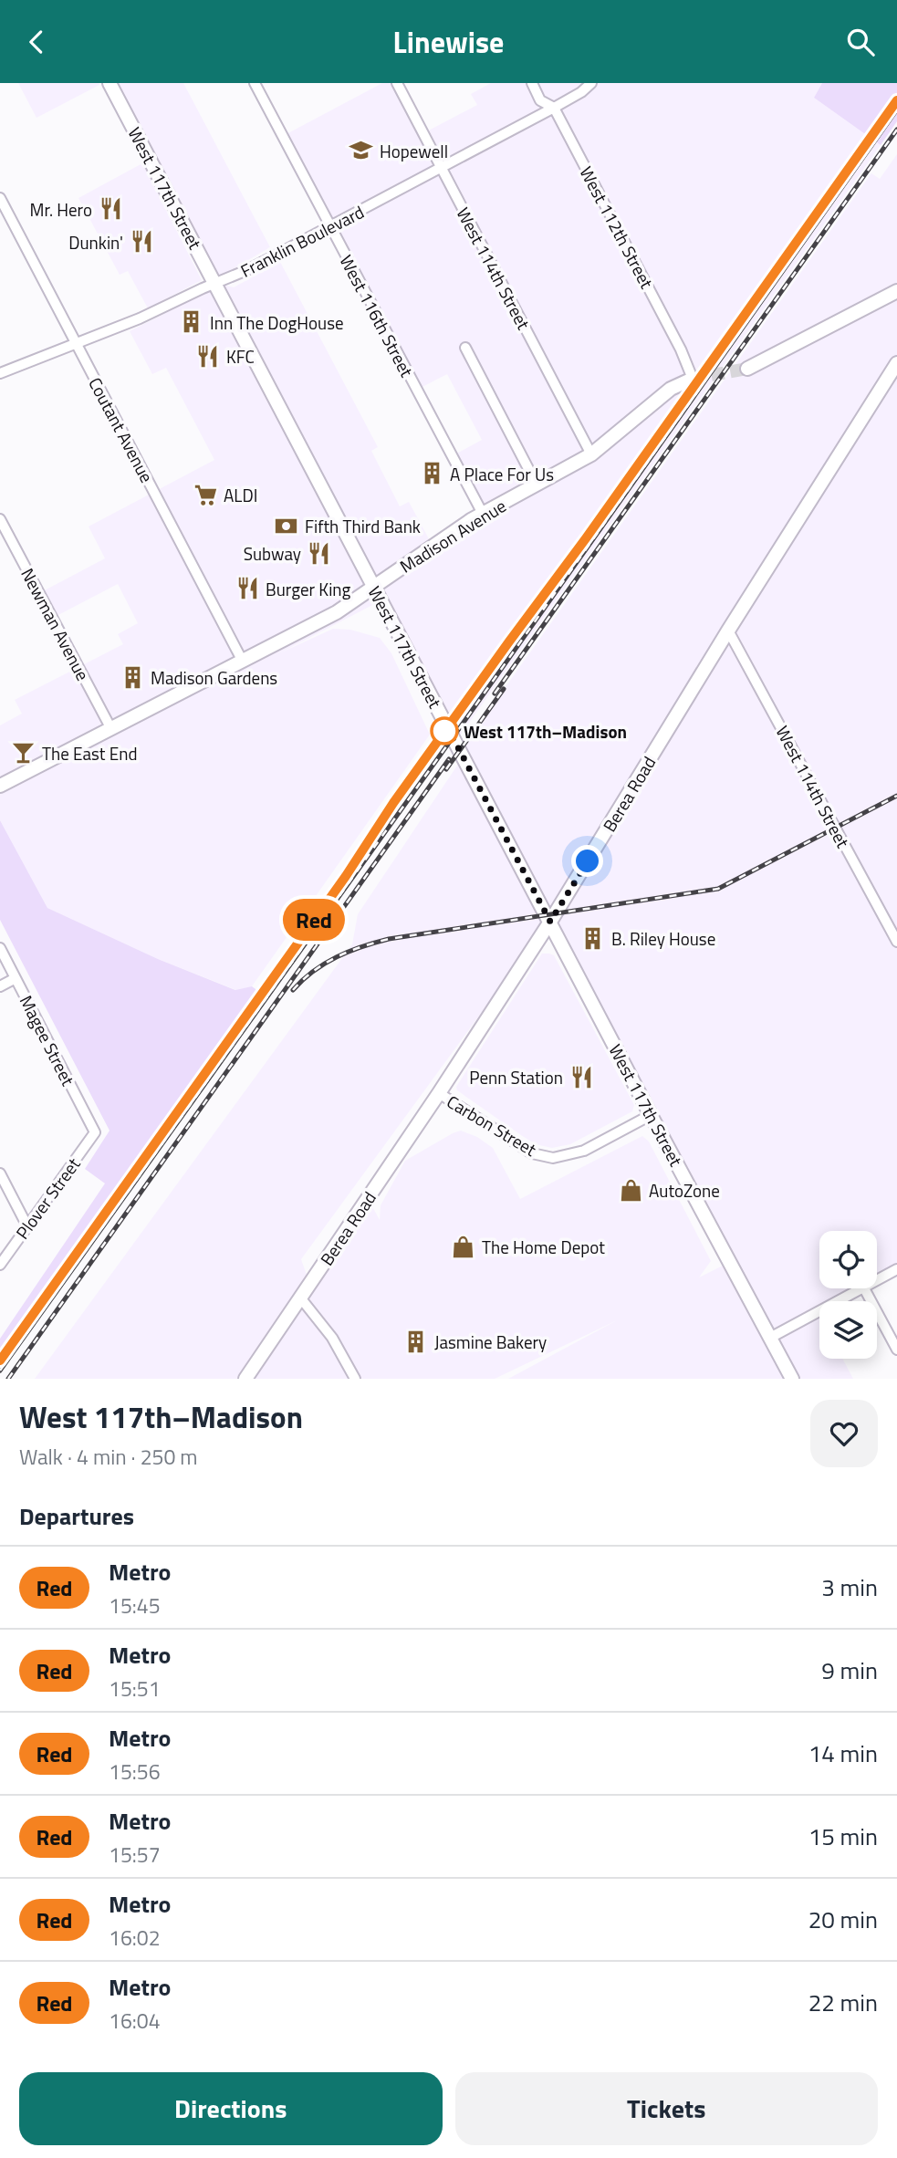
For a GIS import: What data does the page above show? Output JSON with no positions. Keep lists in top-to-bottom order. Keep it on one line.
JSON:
{"streets":{"main road":["West 117th Street","Madison Avenue","Berea Road"],"street":["West 112th Street","Franklin Boulevard","West 114th Street","West 116th Street","Coutant Avenue","Newman Avenue","Magee Street","Carbon Street","Plover Street"]},"crossings":[["West 117th Street","Franklin Boulevard"],["West 117th Street","Madison Avenue"],["West 117th Street","Berea Road"],["West 117th Street","Carbon Street"],["West 112th Street","Franklin Boulevard"],["West 112th Street","Madison Avenue"],["Franklin Boulevard","West 114th Street"],["Franklin Boulevard","West 116th Street"],["Franklin Boulevard","Coutant Avenue"],["West 114th Street","Madison Avenue"],["West 114th Street","Berea Road"],["West 116th Street","Madison Avenue"],["Coutant Avenue","Madison Avenue"],["Madison Avenue","Newman Avenue"],["Berea Road","Carbon Street"],["Magee Street","Plover Street"]],"places":{"school or university":["Hopewell"],"restaurant":["Mr. Hero","Dunkin'","KFC","Subway","Burger King","Penn Station"],"building":["Inn The DogHouse","A Place For Us","Madison Gardens","B. Riley House","Jasmine Bakery"],"supermarket":["ALDI"],"bank":["Fifth Third Bank"],"other":["West 117th–Madison"],"bar":["The East End"],"shop":["AutoZone","The Home Depot"]},"lines":["metro line Red"],"page":{"header":"Linewise","on_map":"Red","heading":[["West 117th–Madison","Walk · 4 min · 250 m"],"Departures"],"list":[{"mark":"Red","name":"Metro","note":"15:45","value":"3 min"},{"mark":"Red","name":"Metro","note":"15:51","value":"9 min"},{"mark":"Red","name":"Metro","note":"15:56","value":"14 min"},{"mark":"Red","name":"Metro","note":"15:57","value":"15 min"},{"mark":"Red","name":"Metro","note":"16:02","value":"20 min"},{"mark":"Red","name":"Metro","note":"16:04","value":"22 min"}],"buttons":["Directions","Tickets"]}}
